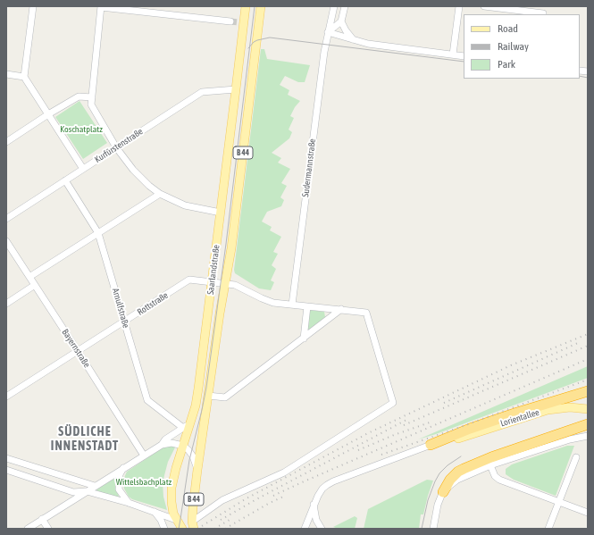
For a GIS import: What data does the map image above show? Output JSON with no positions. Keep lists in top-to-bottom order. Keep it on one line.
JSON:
{"streets":{"main road":["B 44","Saarlandstraße","Lorientallee"],"street":["Kurfürstenstraße","Sudermannstraße","Rottstraße","Arnulfstraße","Bayernstraße"]},"crossings":[["Kurfürstenstraße","Saarlandstraße"],["Kurfürstenstraße","Arnulfstraße"],["Sudermannstraße","Rottstraße"],["Saarlandstraße","Rottstraße"],["Rottstraße","Arnulfstraße"],["Rottstraße","Bayernstraße"]],"districts":["SÜDLICHE INNENSTADT"],"parks":["Koschatplatz","Wittelsbachplatz"],"legend":["Road","Railway","Park"]}
